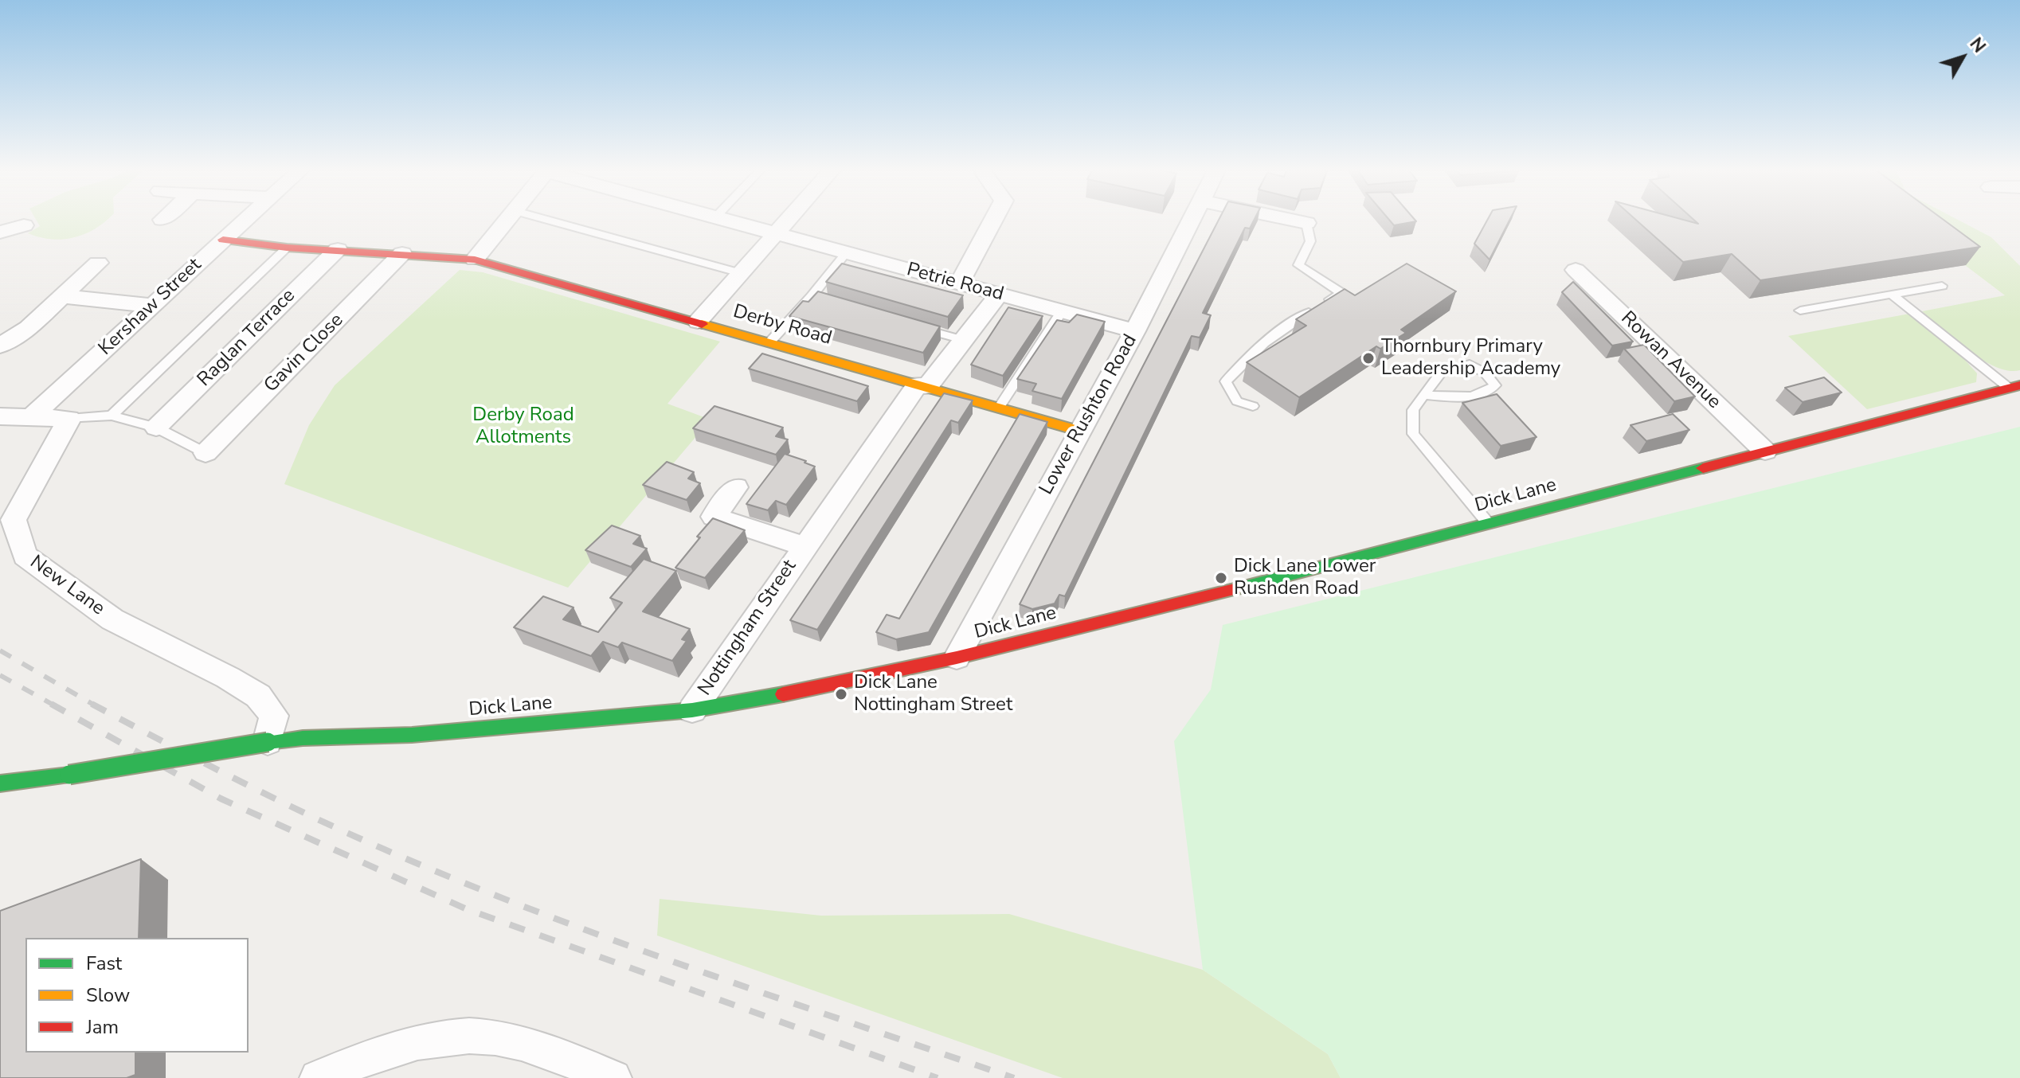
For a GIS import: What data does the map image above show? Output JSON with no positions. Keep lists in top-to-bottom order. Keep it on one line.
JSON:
{"streets":{"street":["Petrie Road","Kershaw Street","Derby Road","Raglan Terrace","Gavin Close","Rowan Avenue","Lower Rushton Road","Dick Lane","New Lane","Nottingham Street"]},"crossings":[["Petrie Road","Lower Rushton Road"],["Petrie Road","Nottingham Street"],["Kershaw Street","Derby Road"],["Derby Road","Raglan Terrace"],["Derby Road","Gavin Close"],["Derby Road","Lower Rushton Road"],["Derby Road","Nottingham Street"],["Rowan Avenue","Dick Lane"],["Lower Rushton Road","Dick Lane"],["Dick Lane","New Lane"],["Dick Lane","Nottingham Street"]],"parks":["Derby Road Allotments"],"places":["Thornbury Primary Leadership Academy","Dick Lane Lower Rushden Road","Dick Lane Nottingham Street"],"legend":["Fast","Slow","Jam"],"north":"top right"}
